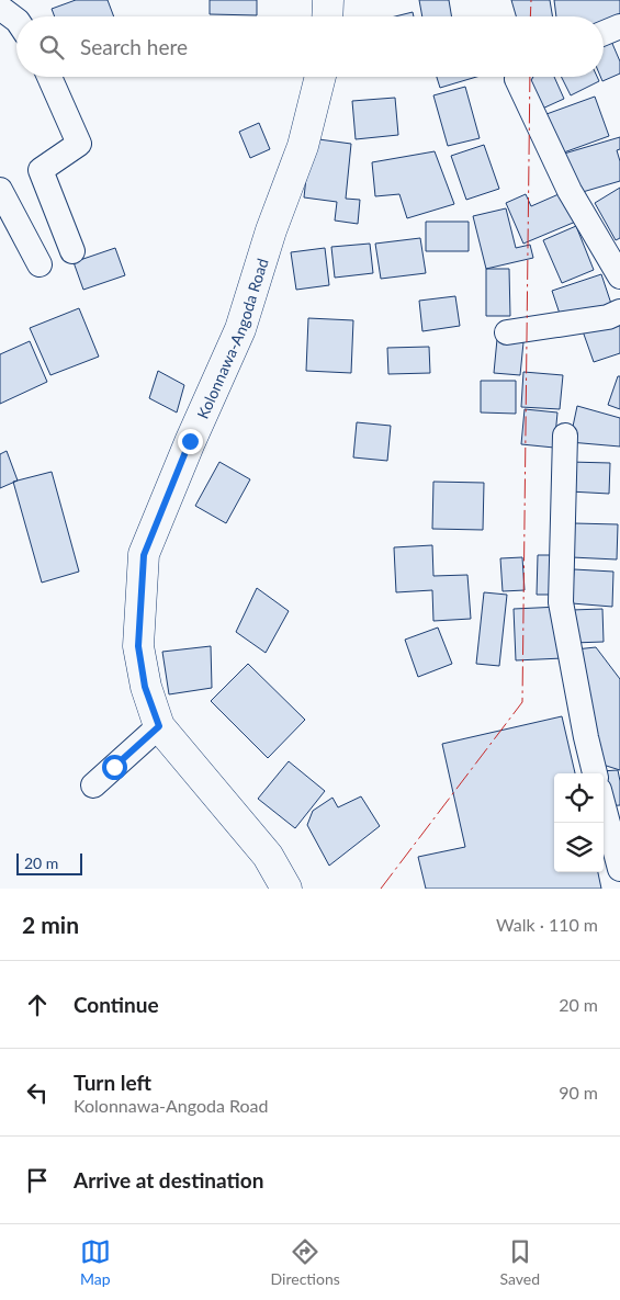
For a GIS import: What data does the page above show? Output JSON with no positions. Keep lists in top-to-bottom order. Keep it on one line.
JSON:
{"streets":{"main road":["Kolonnawa-Angoda Road"]},"scale_bar":"20 m","page":{"search":"Search here","scale":"20 m","heading":["2 min","Walk · 110 m"],"list":[["Continue","20 m"],["Turn left","Kolonnawa-Angoda Road","90 m"],"Arrive at destination"],"nav":["Map","Directions","Saved"]}}
